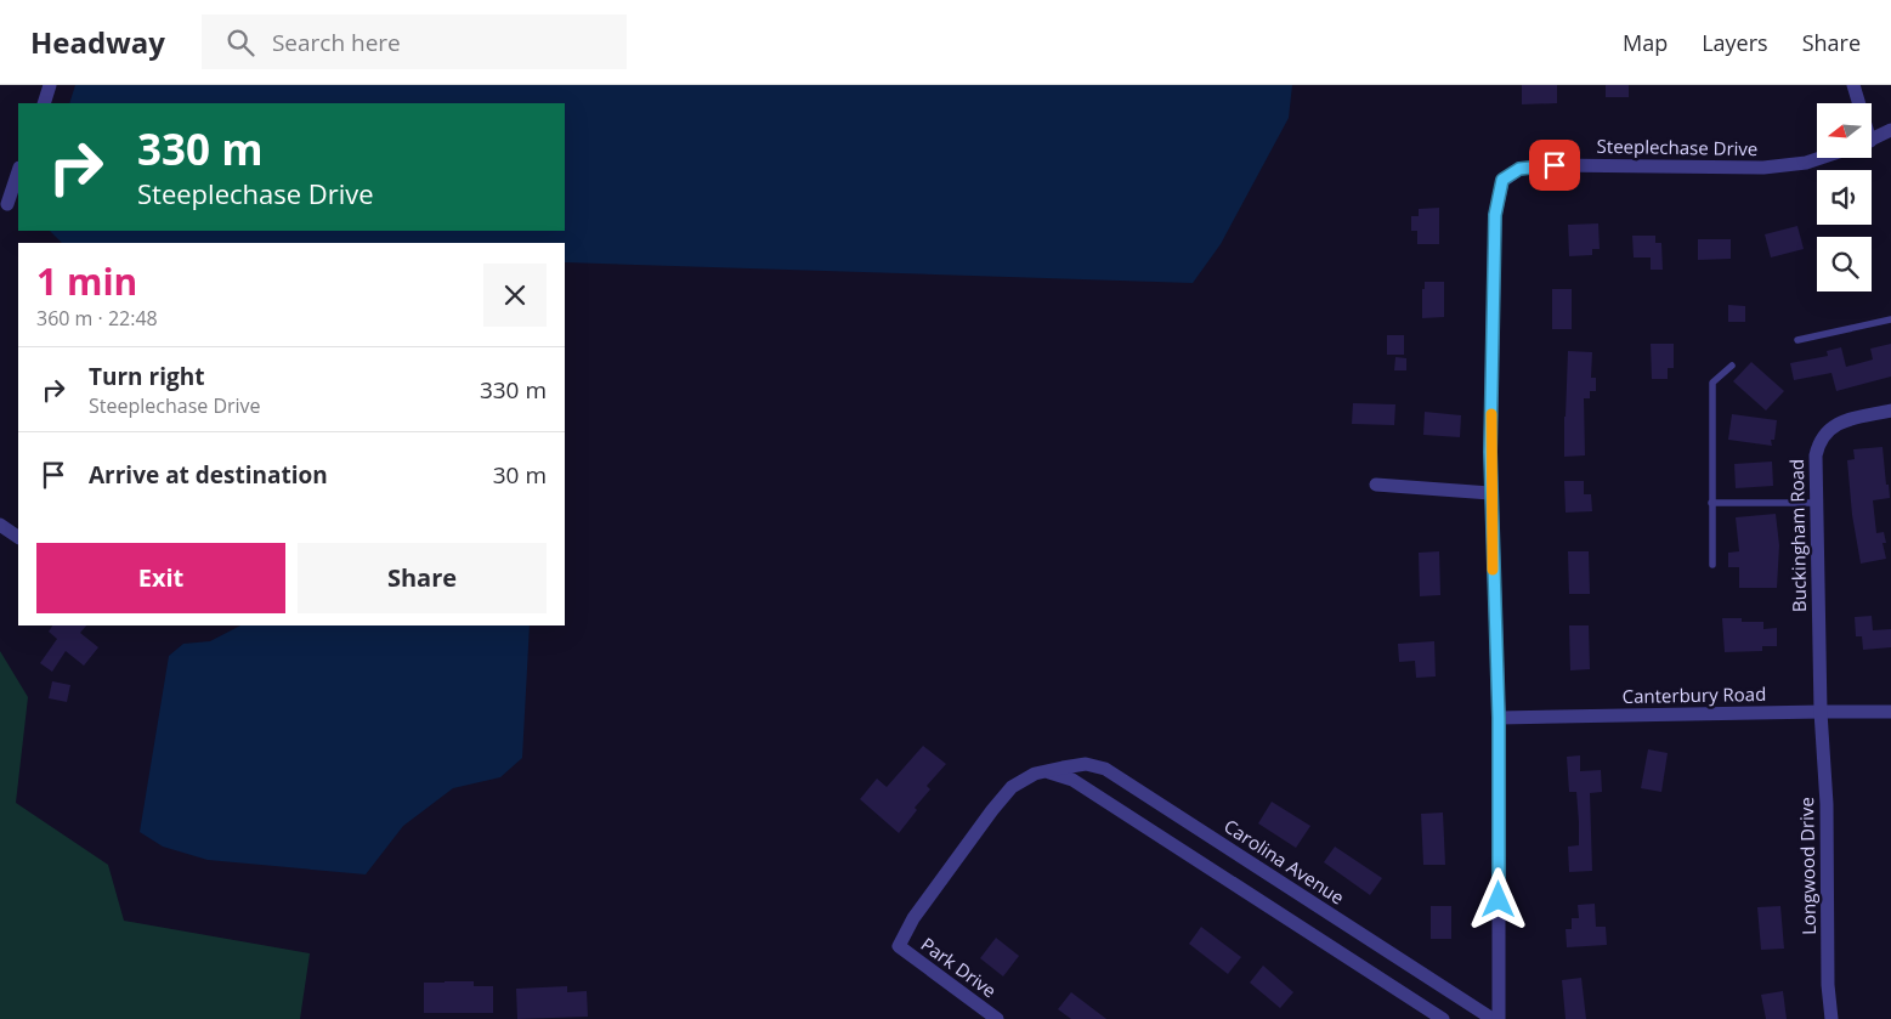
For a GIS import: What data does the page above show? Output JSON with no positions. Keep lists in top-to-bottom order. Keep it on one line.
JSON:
{"streets":{"street":["Steeplechase Drive","Buckingham Road","Canterbury Road","Carolina Avenue","Longwood Drive","Park Drive"]},"crossings":[["Buckingham Road","Canterbury Road"],["Buckingham Road","Longwood Drive"],["Canterbury Road","Longwood Drive"],["Carolina Avenue","Park Drive"]],"north":"left","page":{"header":"Headway","search":"Search here","nav":["Map","Layers","Share"],"turn":["330 m","Steeplechase Drive"],"heading":["1 min","360 m · 22:48"],"list":[{"name":"Turn right","note":"Steeplechase Drive","value":"330 m"},{"name":"Arrive at destination","value":"30 m"}],"buttons":["Exit","Share"]}}
